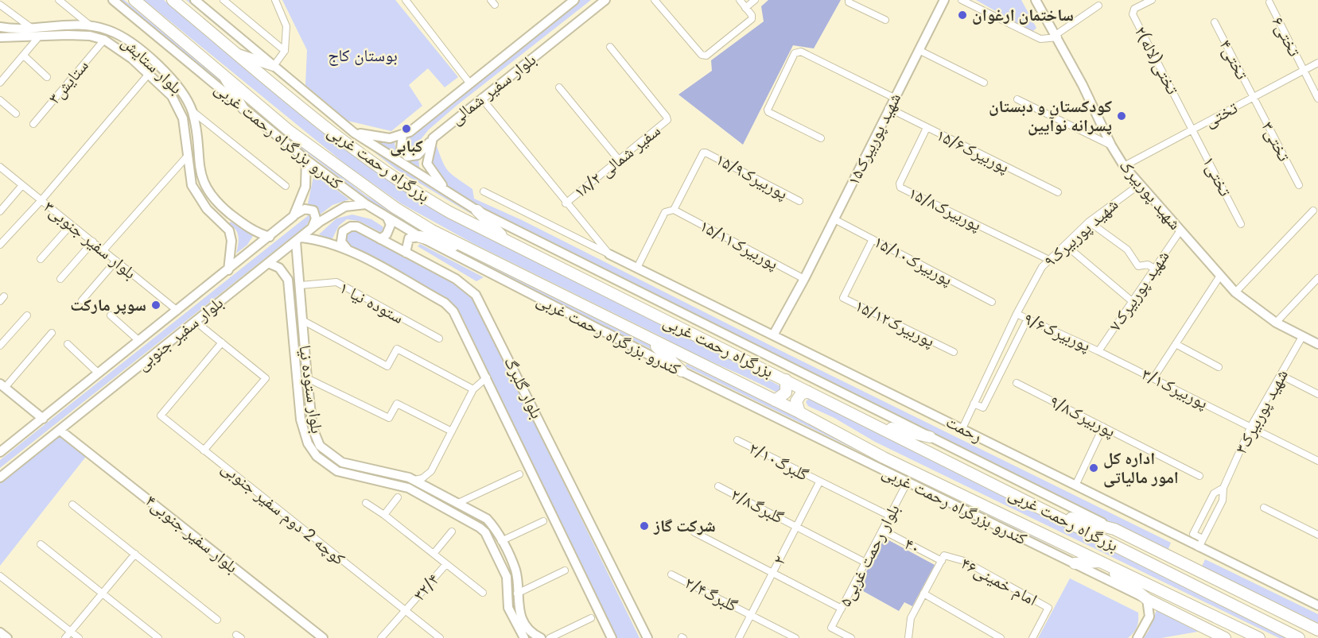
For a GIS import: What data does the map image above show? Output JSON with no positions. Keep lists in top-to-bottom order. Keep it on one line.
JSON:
{"streets":{"highway":["بزرگراه رحمت غربی"],"street":["تختی۶","تختی۴","۲تختی(لاله)","بلوار ستایش","ستایش۳","بلوار سفیر شمالی","تختی","کندرو بزرگراه رحمت غربی","شهید پوربیرک۱۵","تختی۳","پوربیرک۱۵/۶","سفیر شمالی ۱۸/۲","پوربیرک۱۵/۹","تختی۱","شهید پوربیرک","پوربیرک۱۵/۸","شهید پوربیرک۹","بلوار سفیر جنوبی۳","پوربیرک۱۵/۱۱","پوربیرک۱۵/۱۰","شهید پوربیرک۷","ستوده نیا ۱","پوربیرک۱۵/۱۲","پوربیرک۹/۶","بلوار سفیر جنوبی","بلوار گلبرگ","پوربیرک۳/۱","بلوار ستوده نیا","شهید پوربیرک۳","پوربیرک۹/۸","رحمت","گلبرگ۲/۱۰","گلبرگ۲/۸","کوچه 2 دوم سفیر جنوبی","بلوار سفیر جنوبی۴","۴۰","بلوار رحمت غربی۵","۲","امام خمینی۴۶","۳۲/۴","گلبرگ۲/۴"]},"crossings":[["تختی۶","تختی"],["تختی۴","تختی"],["تختی۴","تختی۳"],["۲تختی(لاله)","تختی"],["۲تختی(لاله)","تختی۱"],["بلوار ستایش","ستایش۳"],["بلوار ستایش","بلوار سفیر جنوبی"],["تختی","تختی۳"],["تختی","تختی۱"],["تختی","شهید پوربیرک"],["کندرو بزرگراه رحمت غربی","بلوار سفیر جنوبی"],["کندرو بزرگراه رحمت غربی","بلوار رحمت غربی۵"],["شهید پوربیرک۱۵","پوربیرک۱۵/۶"],["شهید پوربیرک۱۵","پوربیرک۱۵/۱۱"],["شهید پوربیرک۱۵","پوربیرک۱۵/۱۰"],["شهید پوربیرک۱۵","رحمت"],["پوربیرک۱۵/۶","پوربیرک۱۵/۸"],["پوربیرک۱۵/۹","پوربیرک۱۵/۱۱"],["شهید پوربیرک","شهید پوربیرک۹"],["شهید پوربیرک","شهید پوربیرک۷"],["شهید پوربیرک","شهید پوربیرک۳"],["پوربیرک۱۵/۸","شهید پوربیرک۹"],["شهید پوربیرک۹","پوربیرک۹/۶"],["شهید پوربیرک۹","رحمت"],["بلوار سفیر جنوبی۳","بلوار سفیر جنوبی"],["پوربیرک۱۵/۱۰","پوربیرک۱۵/۱۲"],["شهید پوربیرک۷","پوربیرک۹/۶"],["شهید پوربیرک۷","پوربیرک۳/۱"],["ستوده نیا ۱","بلوار ستوده نیا"],["پوربیرک۹/۶","پوربیرک۳/۱"],["بلوار سفیر جنوبی","بلوار گلبرگ"],["بلوار سفیر جنوبی","بلوار ستوده نیا"],["بلوار سفیر جنوبی","بلوار سفیر جنوبی۴"],["بلوار گلبرگ","بلوار ستوده نیا"],["پوربیرک۳/۱","شهید پوربیرک۳"],["گلبرگ۲/۱۰","بلوار رحمت غربی۵"],["گلبرگ۲/۱۰","۲"],["گلبرگ۲/۸","بلوار رحمت غربی۵"],["گلبرگ۲/۸","۲"],["کوچه 2 دوم سفیر جنوبی","۳۲/۴"],["۴۰","بلوار رحمت غربی۵"],["۴۰","امام خمینی۴۶"],["۲","گلبرگ۲/۴"]],"parks":["بوستان کاج"],"places":["ساختمان ارغوان","کودکستان و دبستان پسرانه نوآیین","کبابی","سوپر مارکت","اداره کل امور مالیاتی","شرکت گاز"]}
